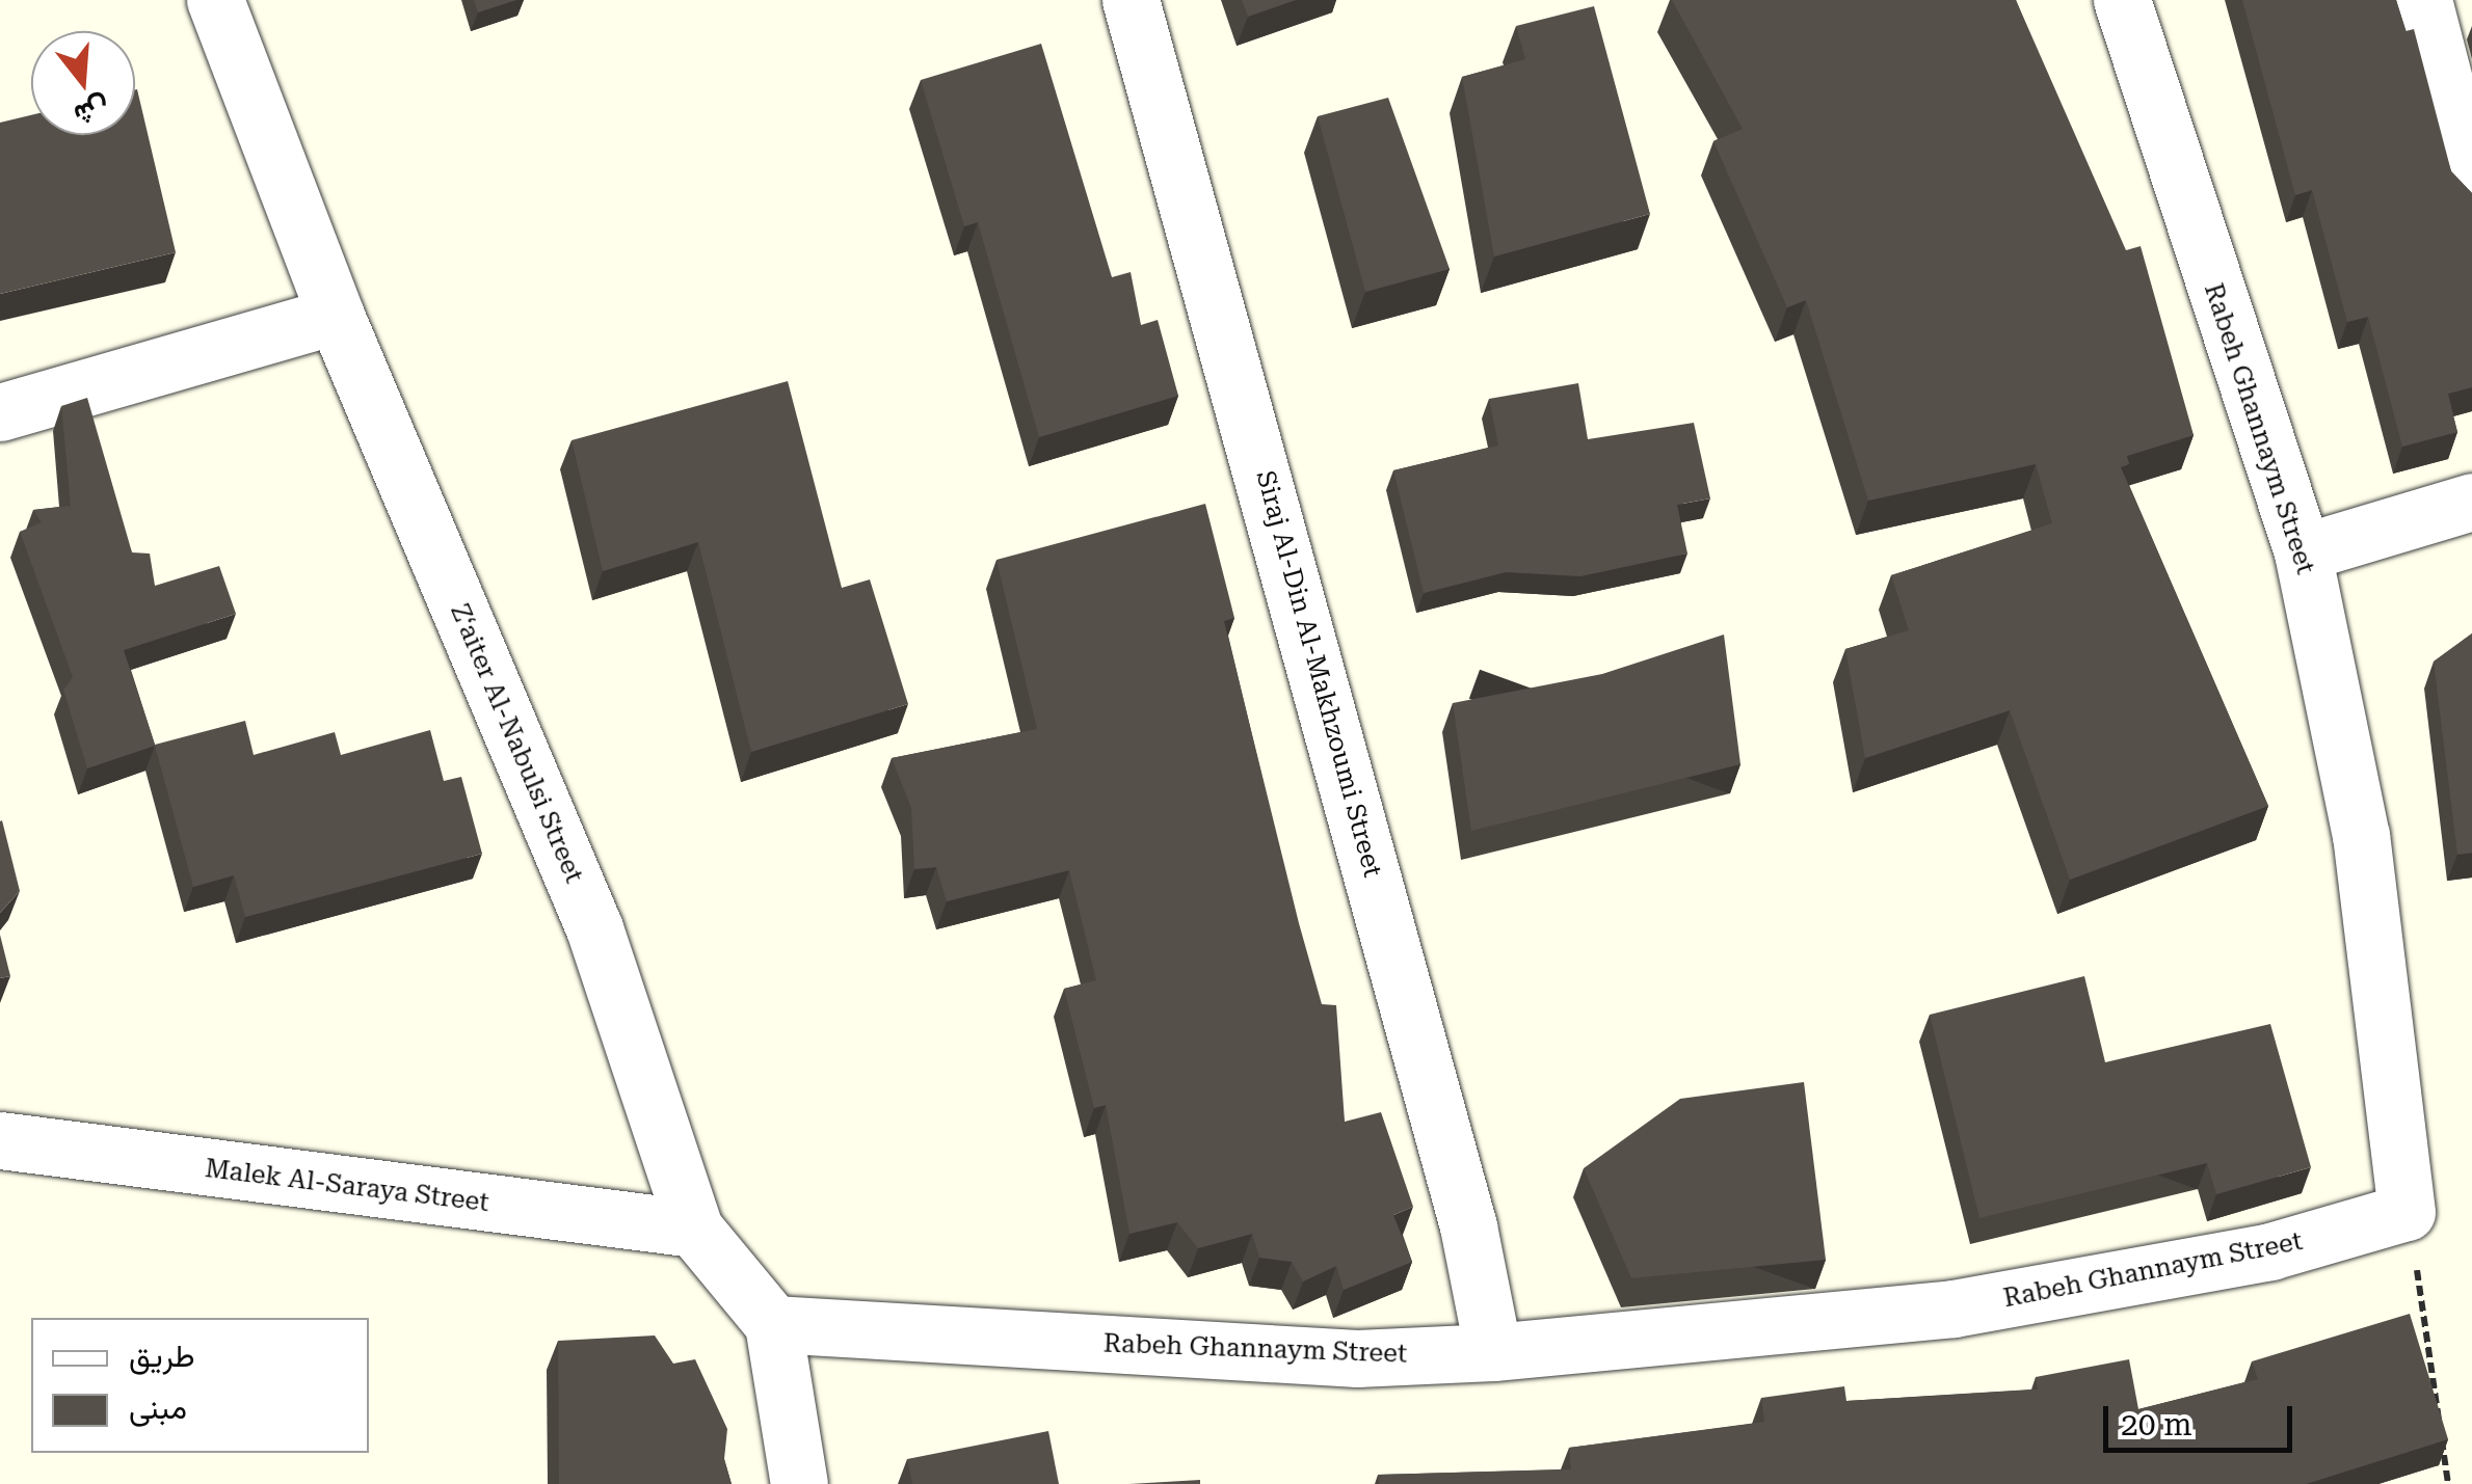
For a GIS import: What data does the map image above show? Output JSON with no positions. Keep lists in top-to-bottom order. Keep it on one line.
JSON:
{"streets":{"street":["Rabeh Ghannaym Street","Siraj Al-Din Al-Makhzoumi Street","Z‘aiter Al-Nabulsi Street","Malek Al-Saraya Street"]},"crossings":[["Rabeh Ghannaym Street","Siraj Al-Din Al-Makhzoumi Street"],["Rabeh Ghannaym Street","Z‘aiter Al-Nabulsi Street"],["Z‘aiter Al-Nabulsi Street","Malek Al-Saraya Street"]],"legend":["طريق","مبنى"],"scale_bar":"20 m","north":"bottom"}
